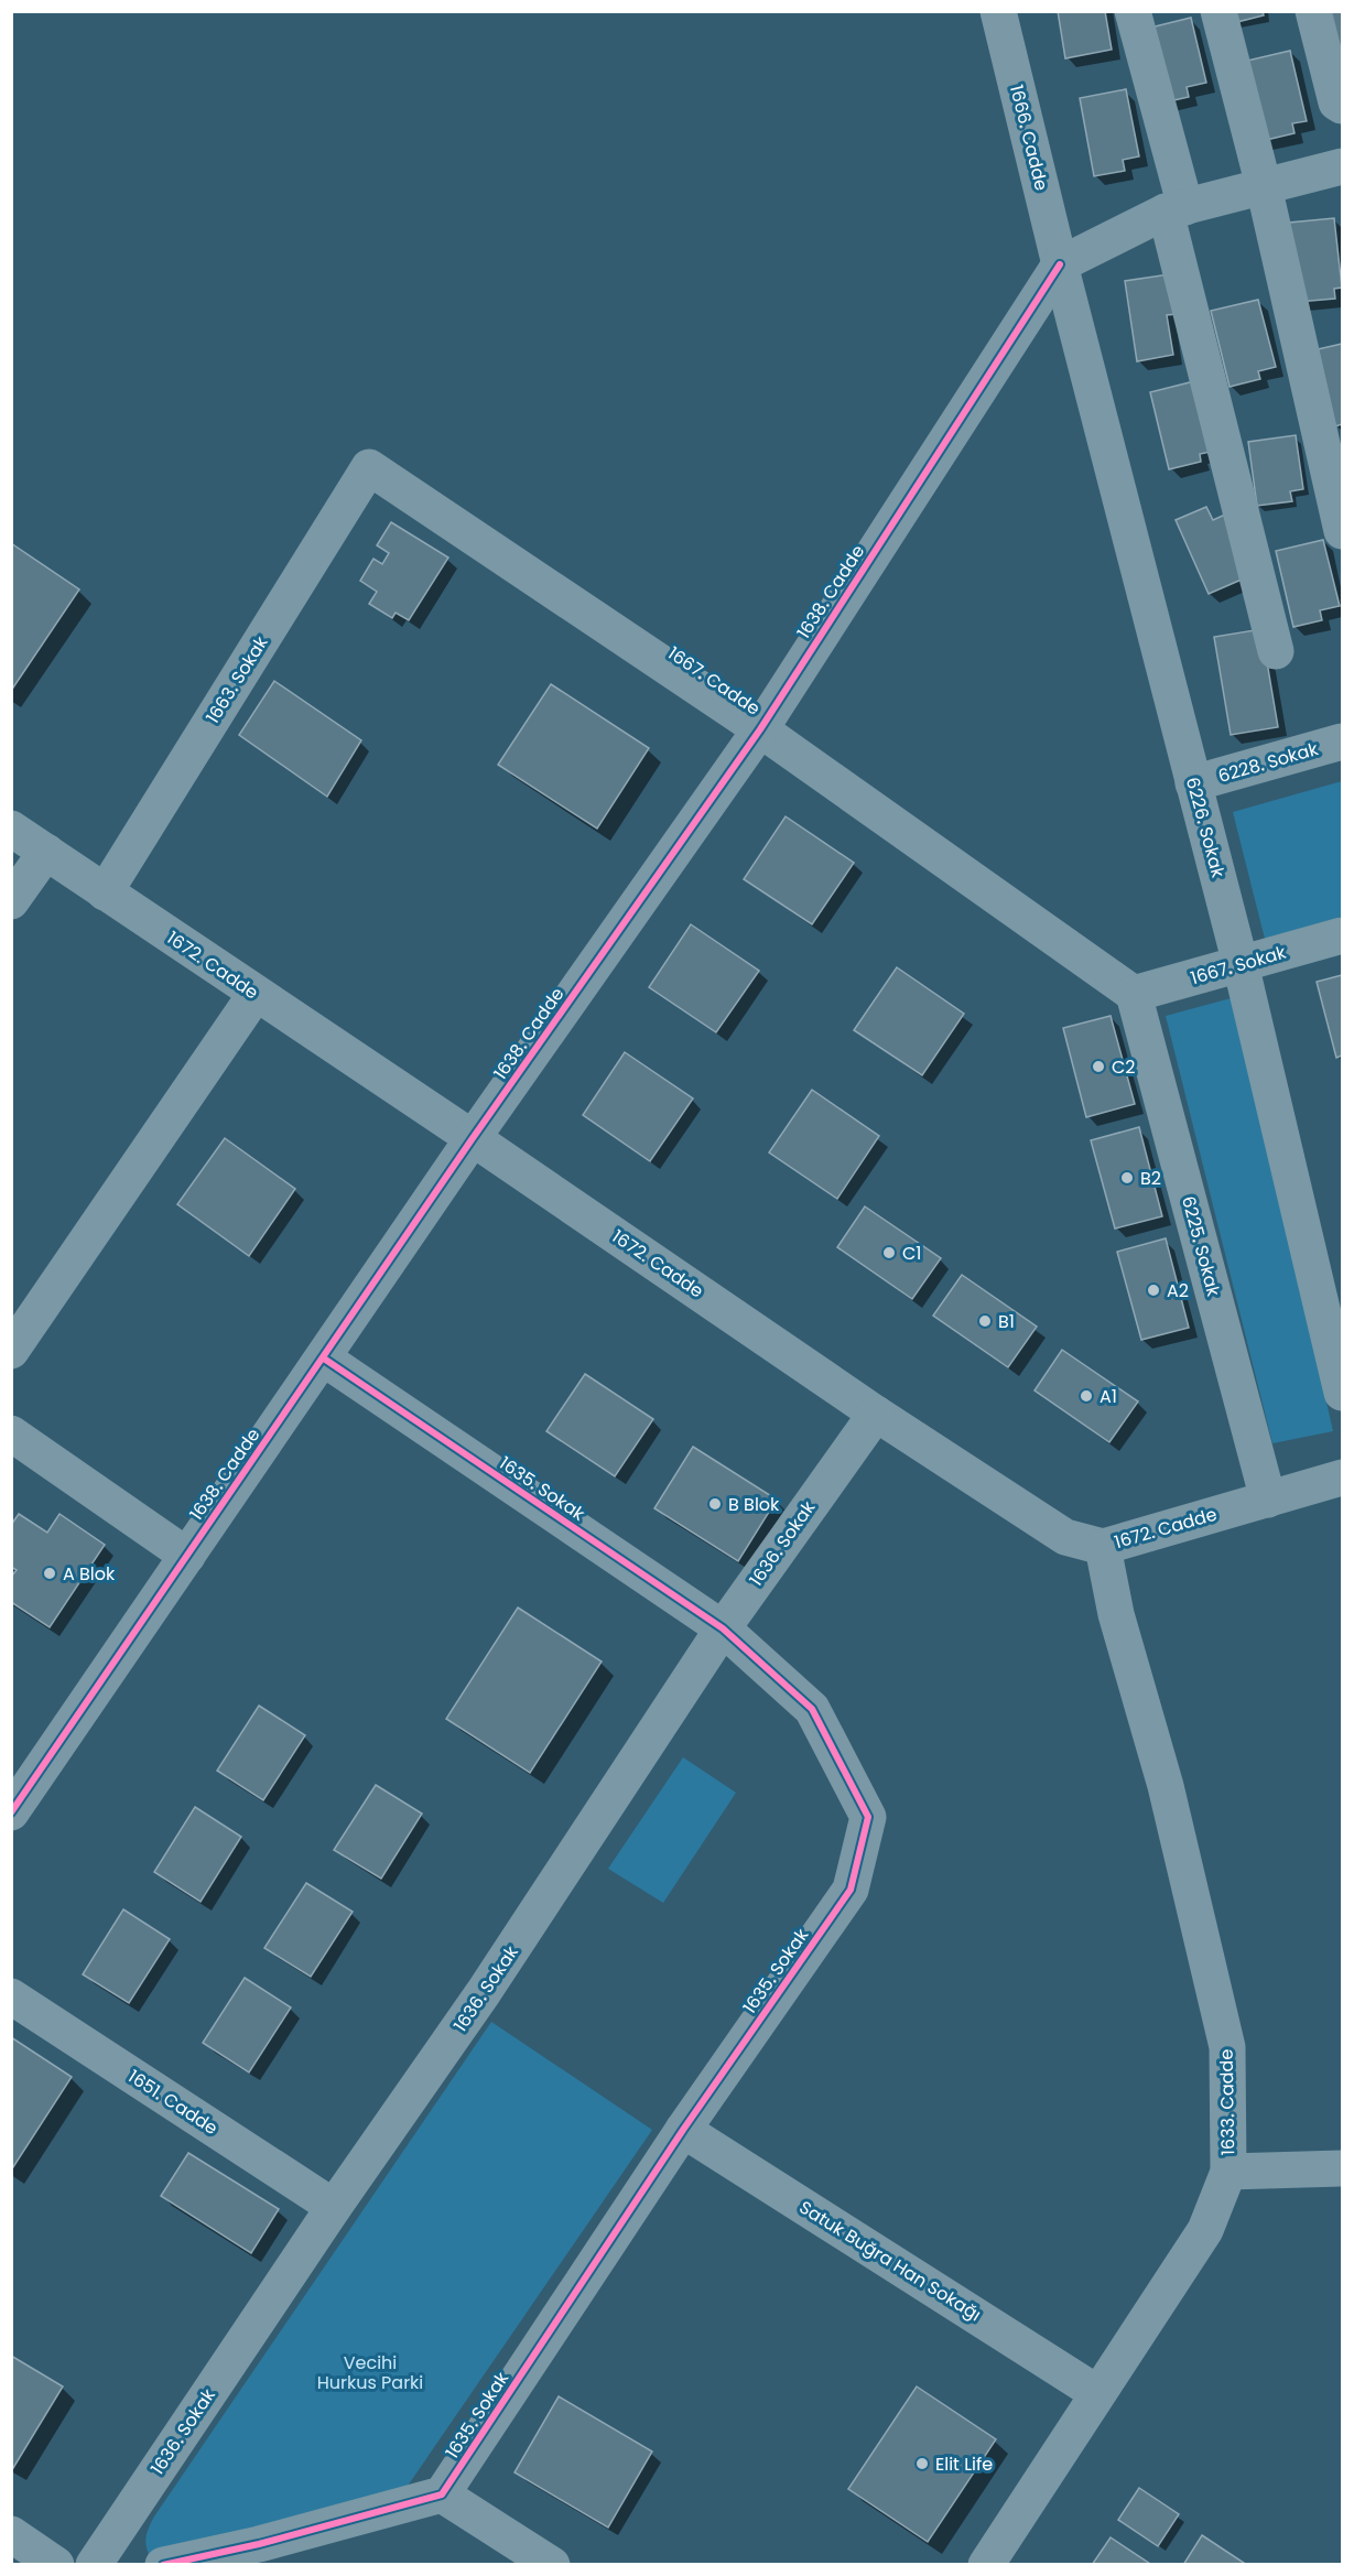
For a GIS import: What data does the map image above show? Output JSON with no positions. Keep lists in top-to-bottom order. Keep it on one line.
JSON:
{"streets":{"street":["1666. Cadde","1638. Cadde","1663. Sokak","1667. Cadde","6228. Sokak","6226. Sokak","1672. Cadde","1667. Sokak","6225. Sokak","1635. Sokak","1636. Sokak","1651. Cadde","1633. Cadde","Satuk Buğra Han Sokağı"]},"crossings":[["1666. Cadde","1638. Cadde"],["1666. Cadde","6226. Sokak"],["1638. Cadde","1667. Cadde"],["1638. Cadde","6226. Sokak"],["1638. Cadde","1672. Cadde"],["1638. Cadde","1635. Sokak"],["1663. Sokak","1667. Cadde"],["1663. Sokak","1672. Cadde"],["1667. Cadde","1667. Sokak"],["1667. Cadde","6225. Sokak"],["6228. Sokak","6226. Sokak"],["6226. Sokak","1667. Sokak"],["1672. Cadde","6225. Sokak"],["1672. Cadde","1636. Sokak"],["1672. Cadde","1633. Cadde"],["1667. Sokak","6225. Sokak"],["1635. Sokak","1636. Sokak"],["1635. Sokak","Satuk Buğra Han Sokağı"],["1636. Sokak","1651. Cadde"],["1633. Cadde","Satuk Buğra Han Sokağı"]],"parks":["Vecihi Hurkus Parki"],"places":["C2","B2","C1","A2","B1","A1","B Blok","A Blok","Elit Life"]}
